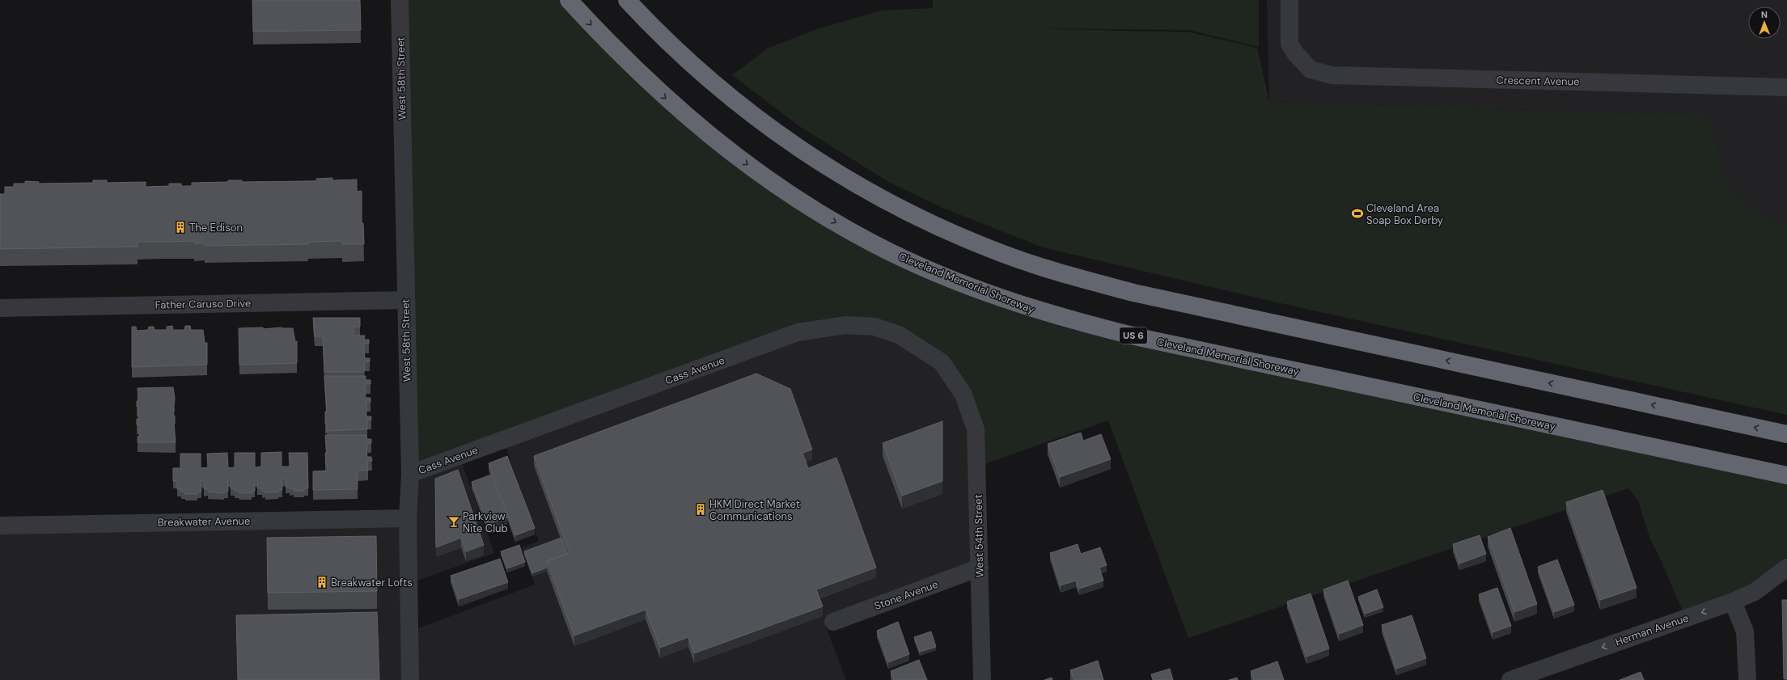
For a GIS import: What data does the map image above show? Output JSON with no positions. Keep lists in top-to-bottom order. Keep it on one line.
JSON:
{"streets":{"highway":["Cleveland Memorial Shoreway","US 6"],"street":["West 58th Street","Crescent Avenue","Father Caruso Drive","Cass Avenue","Breakwater Avenue","West 54th Street","Stone Avenue","Herman Avenue"]},"crossings":[["West 58th Street","Father Caruso Drive"],["West 58th Street","Cass Avenue"],["West 58th Street","Breakwater Avenue"],["Cass Avenue","West 54th Street"],["West 54th Street","Stone Avenue"]],"one_way":["Herman Avenue"],"places":{"sports":["Cleveland Area Soap Box Derby"],"building":["The Edison","HKM Direct Market Communications","Breakwater Lofts"],"bar":["Parkview Nite Club"]},"north":"top"}
